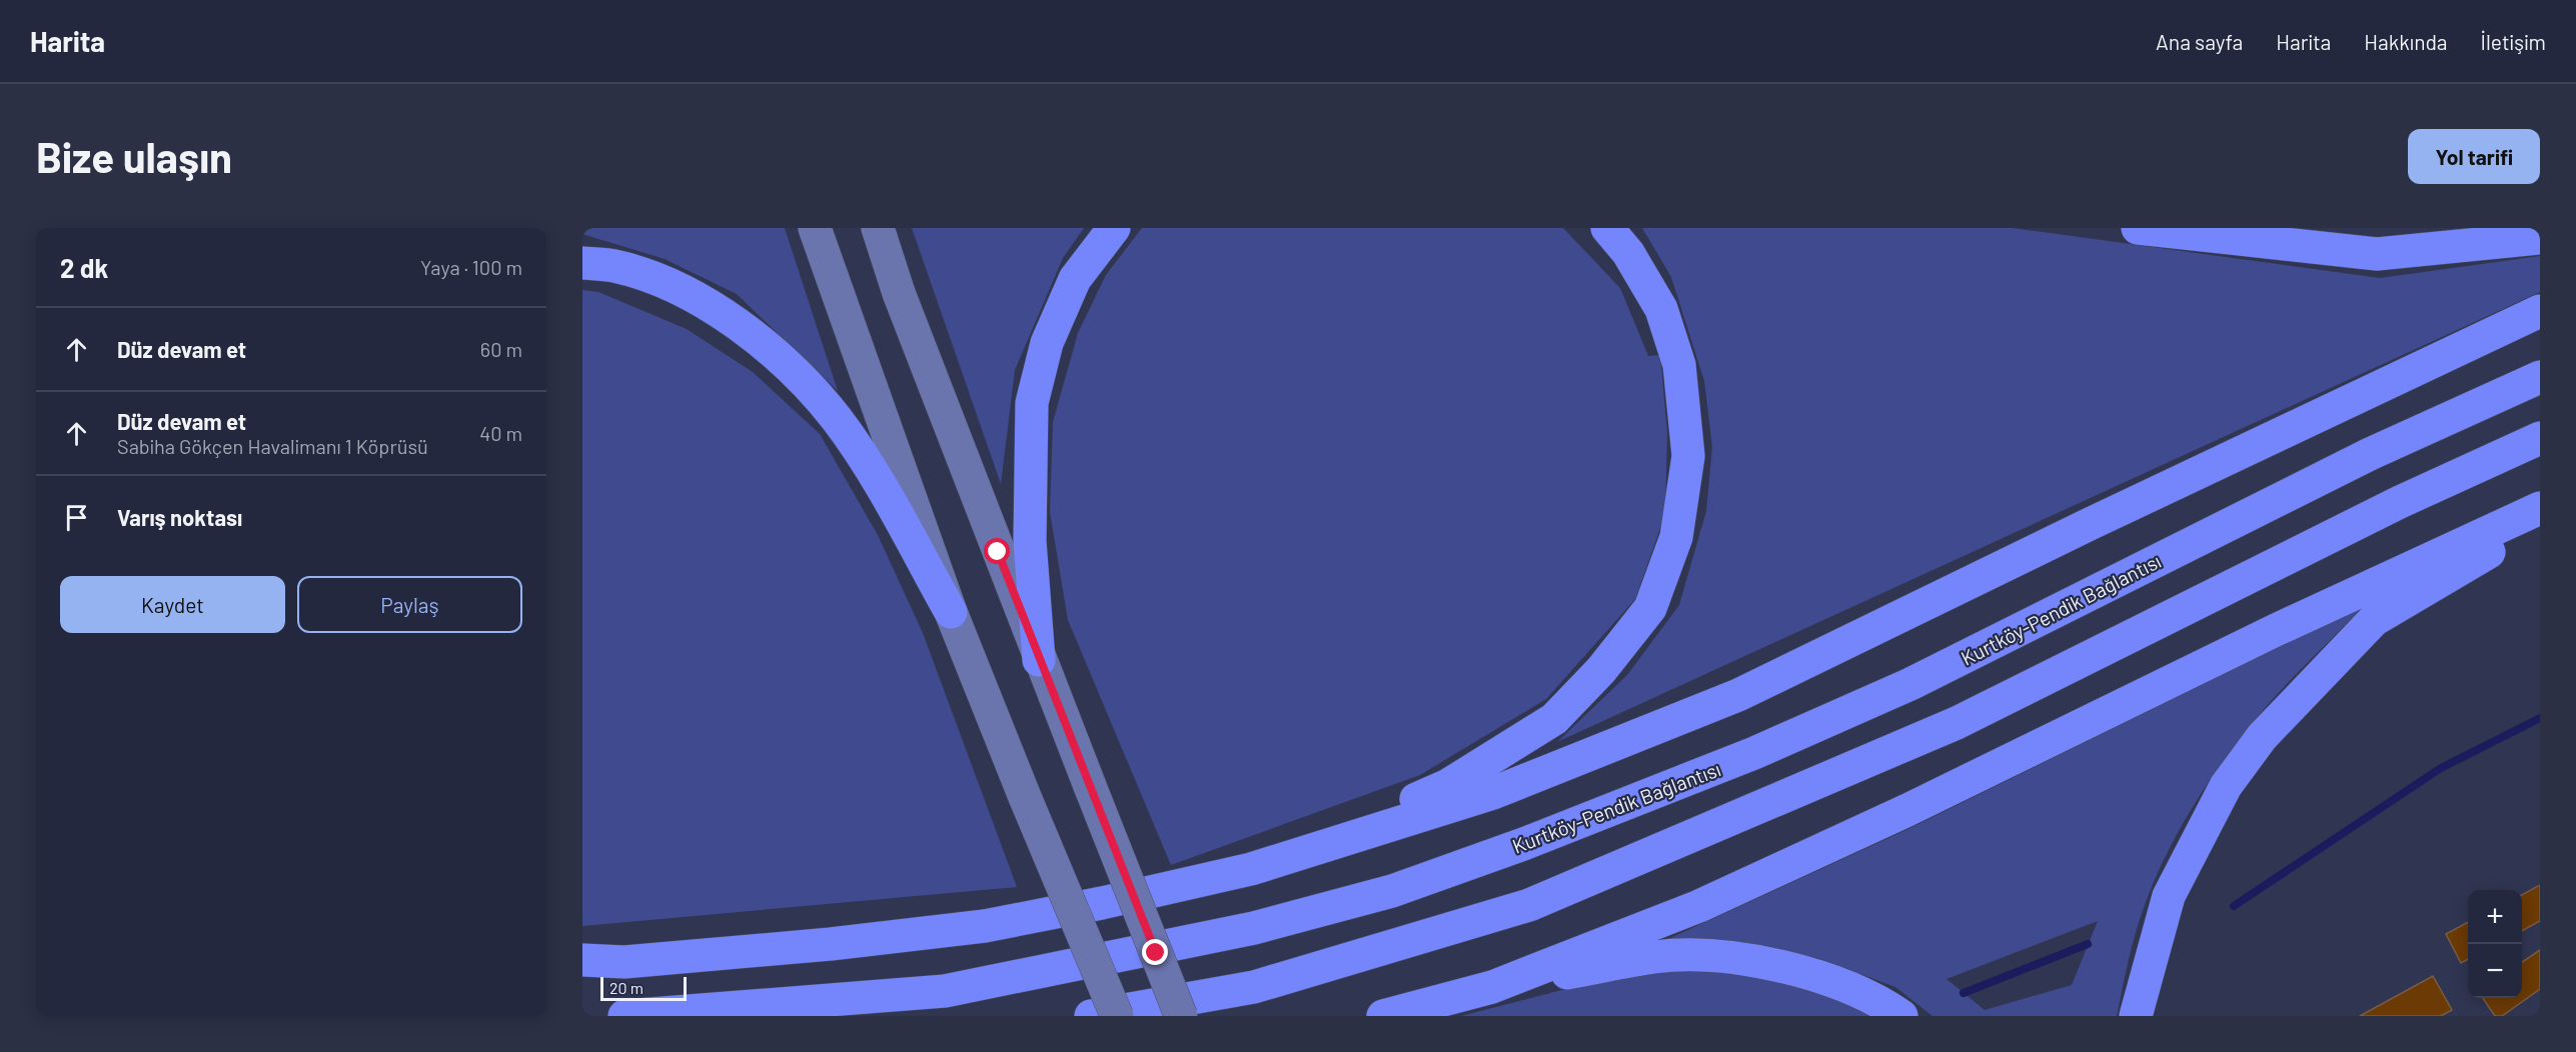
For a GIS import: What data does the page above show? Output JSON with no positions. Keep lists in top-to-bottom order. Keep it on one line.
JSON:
{"streets":{"highway":["Kurtköy-Pendik Bağlantısı"]},"scale_bar":"20 m","page":{"header":"Harita","nav":["Ana sayfa","Harita","Hakkında","İletişim"],"buttons":["Yol tarifi",["Kaydet","Paylaş"]],"title":"Bize ulaşın","heading":["2 dk","Yaya · 100 m"],"list":[["Düz devam et","60 m"],["Düz devam et","Sabiha Gökçen Havalimanı 1 Köprüsü","40 m"],"Varış noktası"],"map_buttons":["+","−"],"scale":"20 m"}}
